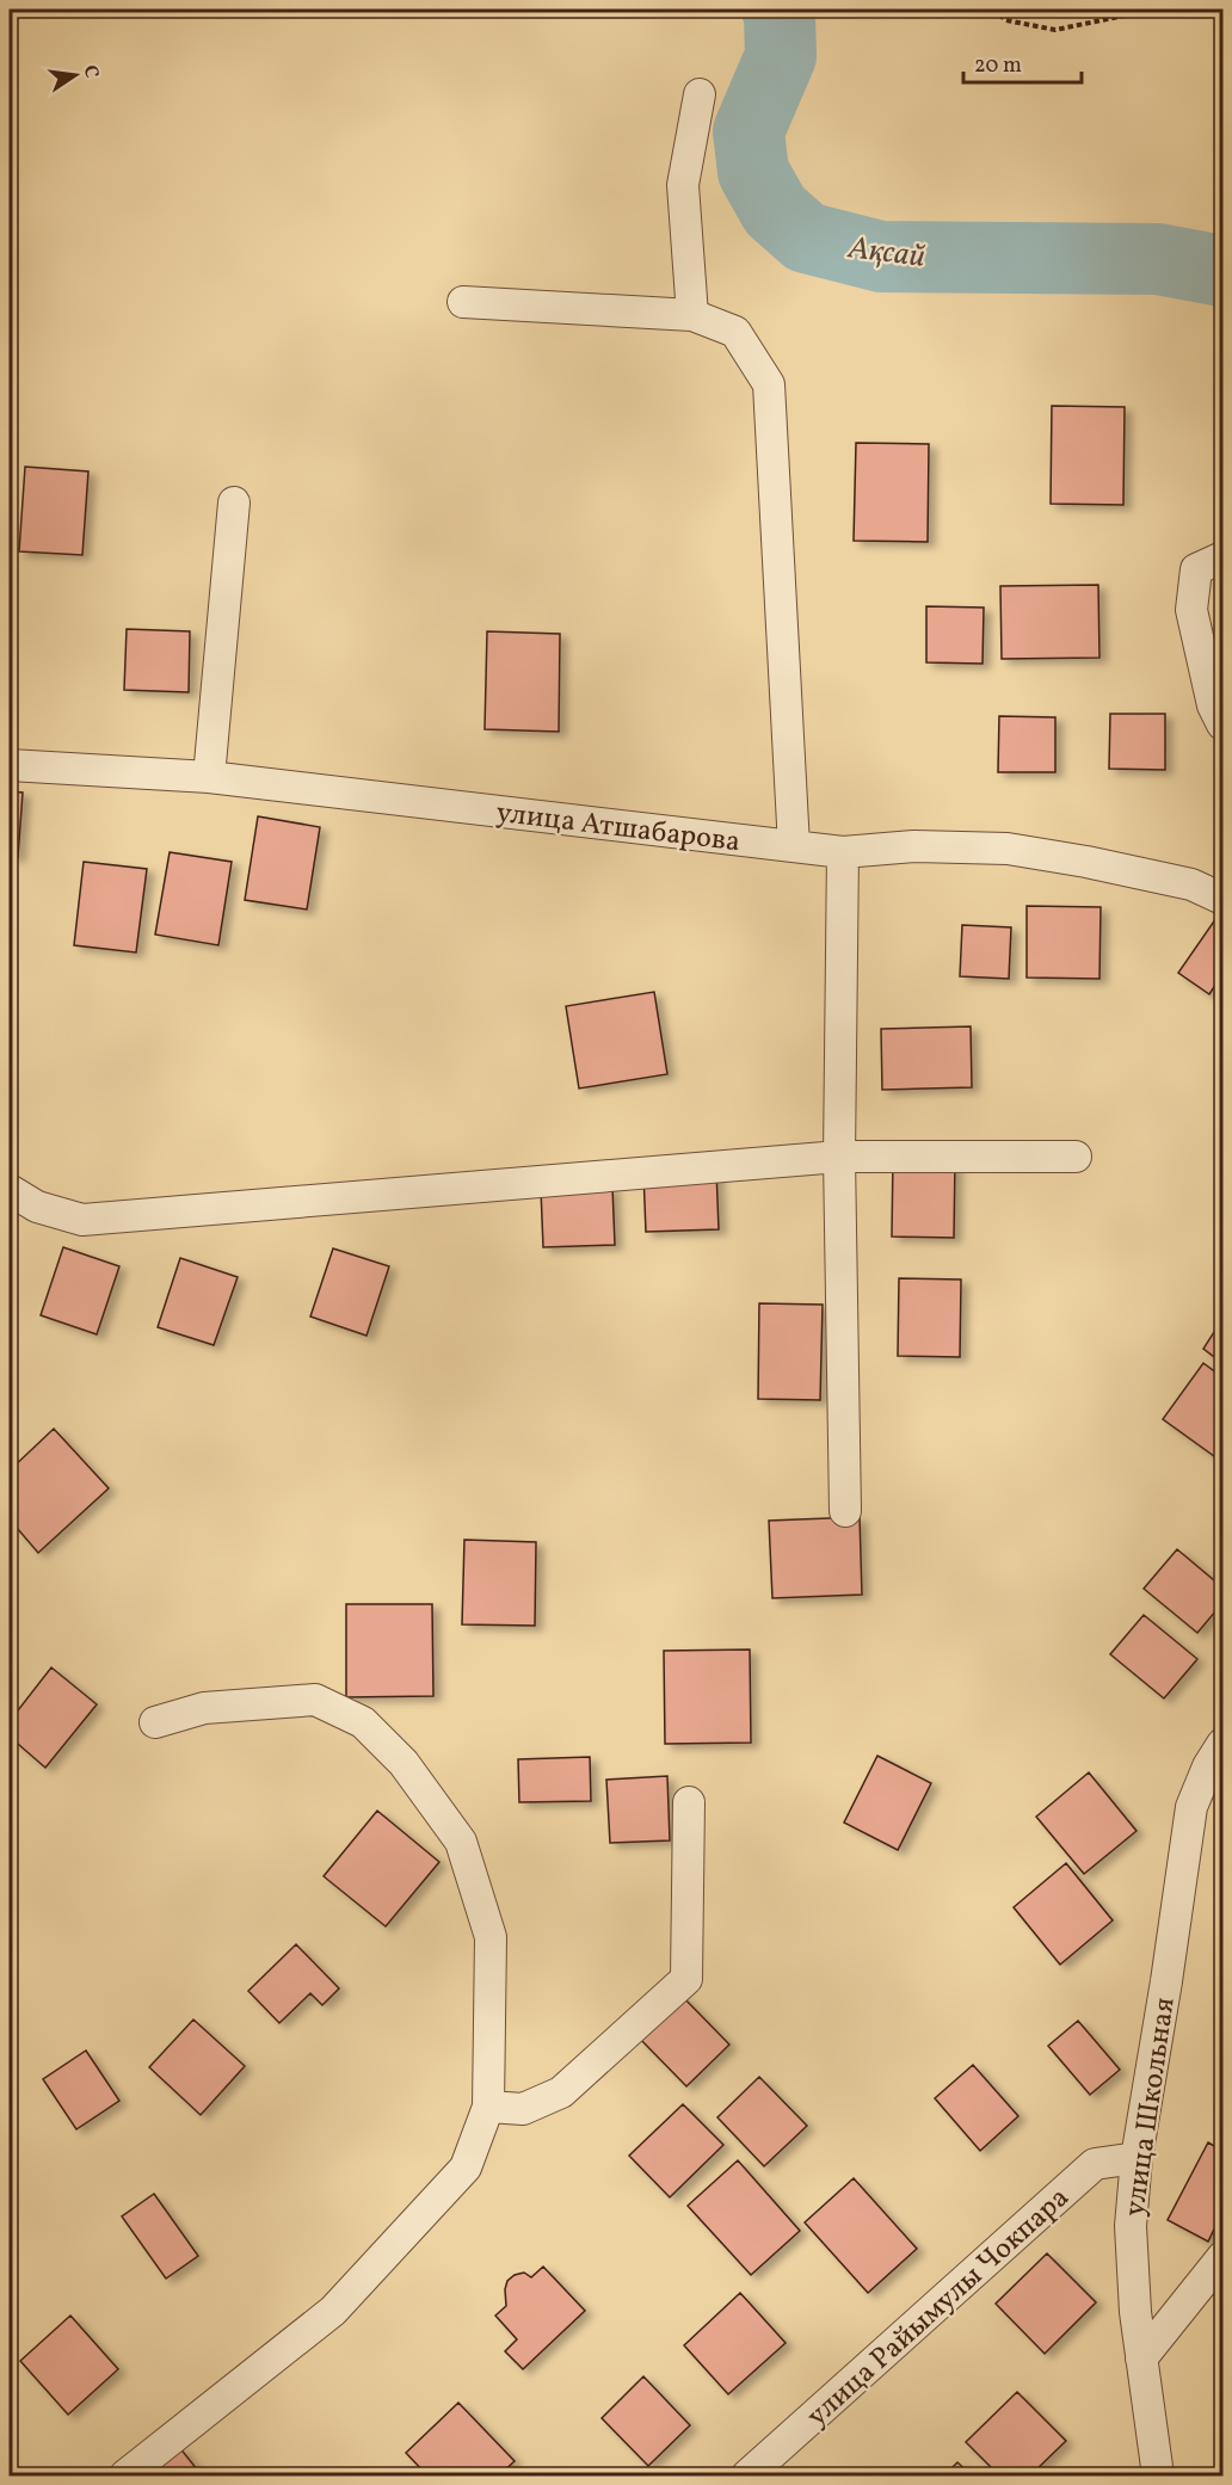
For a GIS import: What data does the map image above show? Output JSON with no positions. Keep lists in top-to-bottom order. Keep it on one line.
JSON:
{"streets":{"street":["улица Атшабарова","улица Школьная","улица Райымулы Чокпара"]},"crossings":[["улица Школьная","улица Райымулы Чокпара"]],"water":["Ақсай"],"scale_bar":"20 m","north":"right"}
